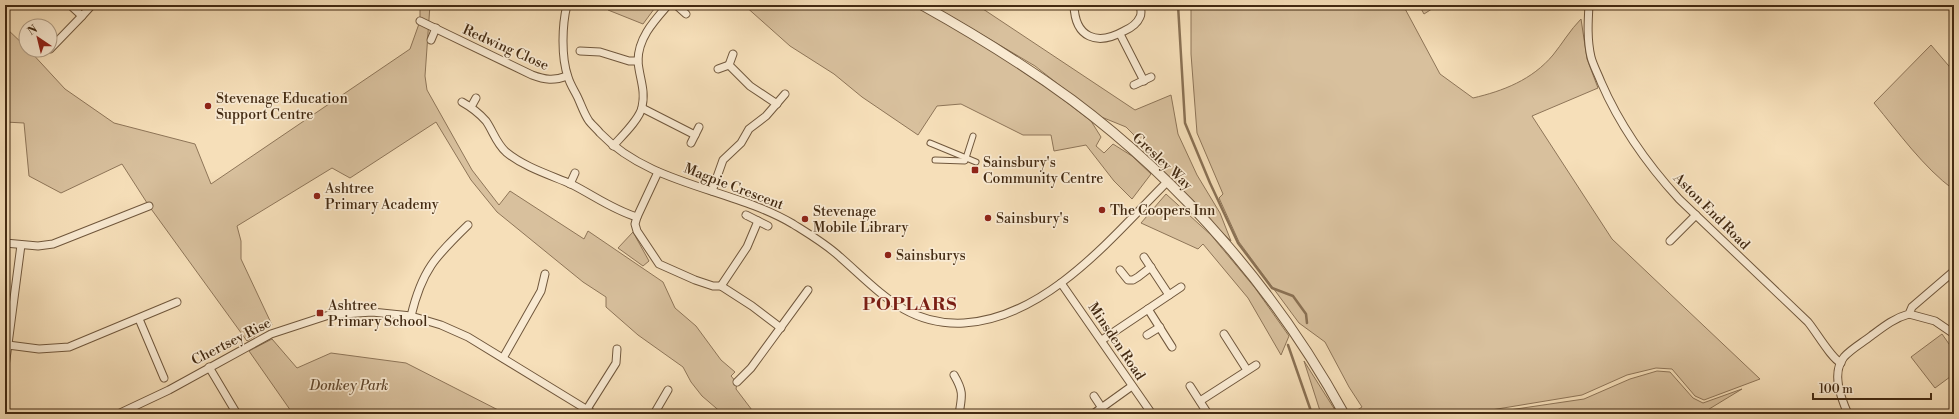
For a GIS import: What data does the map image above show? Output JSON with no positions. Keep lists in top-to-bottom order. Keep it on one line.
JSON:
{"streets":{"street":["Redwing Close","Gresley Way","Magpie Crescent","Aston End Road","Chertsey Rise","Minsden Road"]},"crossings":[["Redwing Close","Magpie Crescent"],["Gresley Way","Magpie Crescent"],["Magpie Crescent","Minsden Road"]],"districts":["POPLARS"],"parks":["Donkey Park"],"places":{"other":["Stevenage Education Support Centre","Ashtree Primary Academy","The Coopers Inn","Sainsbury's","Stevenage Mobile Library","Sainsburys"],"transit":["Sainsbury's Community Centre","Ashtree Primary School"]},"scale_bar":"100 m","north":"top left"}
